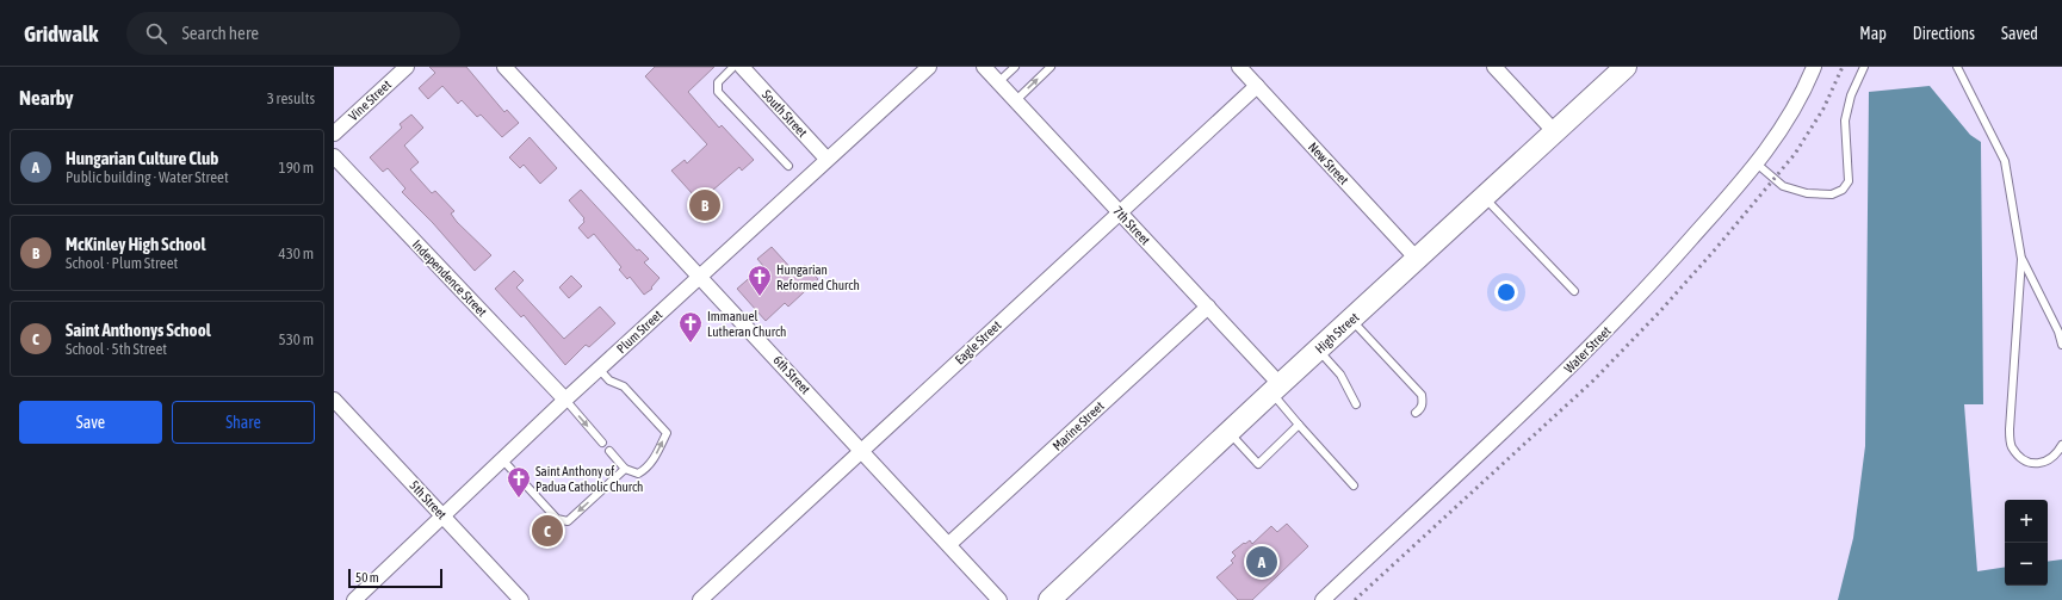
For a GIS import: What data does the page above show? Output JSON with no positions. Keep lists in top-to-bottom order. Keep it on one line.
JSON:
{"streets":{"street":["Vine Street","South Street","New Street","7th Street","Independence Street","Plum Street","High Street","Eagle Street","Water Street","6th Street","Marine Street","5th Street"]},"crossings":[["South Street","Plum Street"],["New Street","High Street"],["New Street","Eagle Street"],["7th Street","High Street"],["7th Street","Eagle Street"],["7th Street","Marine Street"],["Independence Street","Plum Street"],["Plum Street","6th Street"],["Plum Street","5th Street"],["Eagle Street","6th Street"],["6th Street","Marine Street"]],"places":{"church":["Hungarian Reformed Church","Immanuel Lutheran Church","Saint Anthony of Padua Catholic Church"]},"scale_bar":"50 m","page":{"header":"Gridwalk","search":"Search here","nav":["Map","Directions","Saved"],"heading":["Nearby","3 results"],"list":[{"mark":"A","name":"Hungarian Culture Club","note":"Public building · Water Street","value":"190 m"},{"mark":"B","name":"McKinley High School","note":"School · Plum Street","value":"430 m"},{"mark":"C","name":"Saint Anthonys School","note":"School · 5th Street","value":"530 m"}],"pins":["B","C","A"],"buttons":["Save","Share"],"map_buttons":["+","−"],"scale":"50 m"}}
